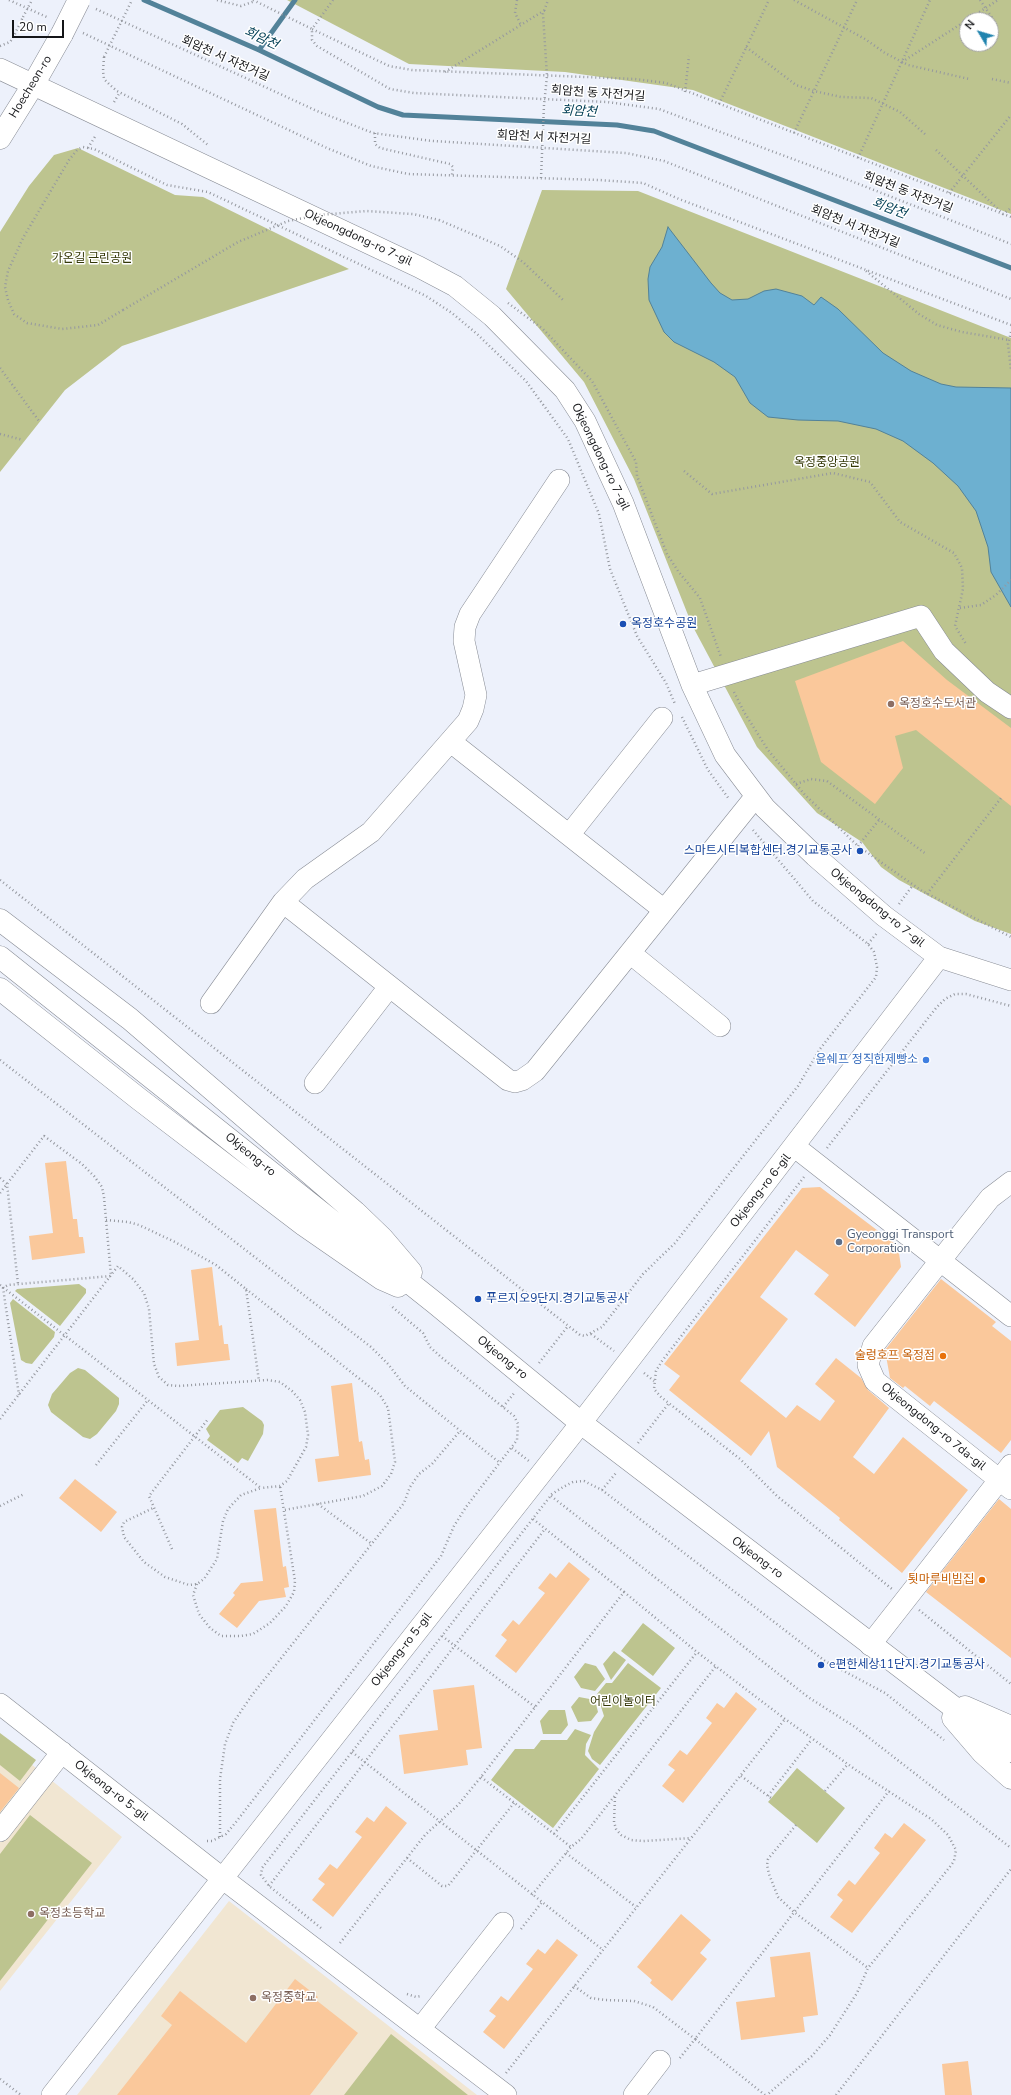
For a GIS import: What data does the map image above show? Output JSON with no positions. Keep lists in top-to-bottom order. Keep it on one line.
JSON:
{"streets":{"main road":["Hoecheon-ro","Okjeong-ro"],"street":["Okjeongdong-ro 7-gil","Okjeong-ro 6-gil","Okjeongdong-ro 7da-gil","Okjeong-ro 5-gil"],"path":["회암천 서 자전거길","회암천 동 자전거길"]},"crossings":[["회암천 서 자전거길","Hoecheon-ro"],["Hoecheon-ro","Okjeongdong-ro 7-gil"],["Okjeongdong-ro 7-gil","Okjeong-ro 6-gil"],["Okjeong-ro","Okjeong-ro 6-gil"],["Okjeong-ro","Okjeong-ro 5-gil"],["Okjeong-ro 6-gil","Okjeong-ro 5-gil"]],"water":["회암천"],"parks":["가온길 근린공원","옥정중앙공원","어린이놀이터"],"places":["옥정호수공원","옥정호수도서관","스마트시티복합센터.경기교통공사","윤쉐프 정직한제빵소","Gyeonggi Transport Corporation","푸르지오9단지.경기교통공사","술렁호프 옥정점","툇마루비빔집","e편한세상11단지.경기교통공사","옥정초등학교","옥정중학교"],"scale_bar":"20 m","north":"top left"}
